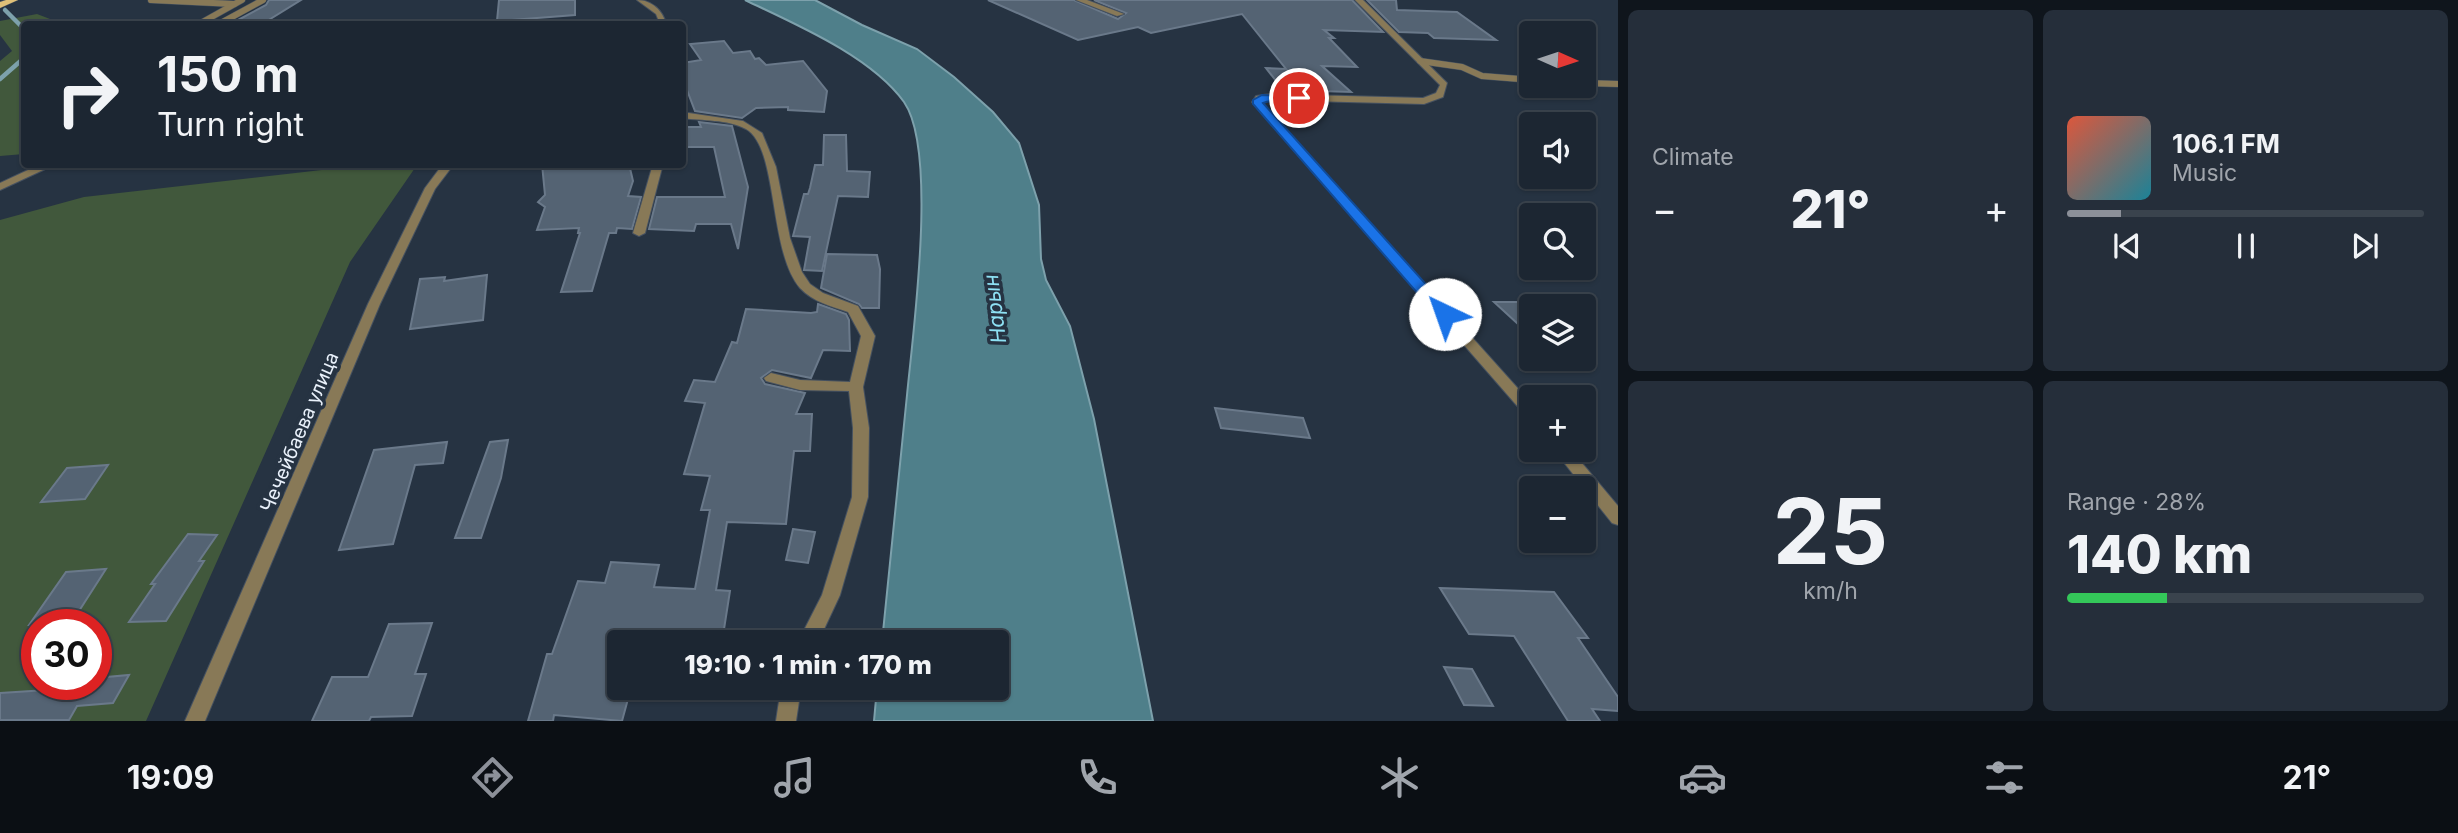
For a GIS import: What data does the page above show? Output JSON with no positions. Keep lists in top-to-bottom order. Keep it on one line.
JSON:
{"streets":{"street":["Чечейбаева улица"]},"water":["Нарын"],"north":"right","page":{"tile":["Climate",["25","km/h"],["Range · 28%","140 km"]],"map_buttons":["+","−"],"turn":["150 m","Turn right"],"song":["106.1 FM","Music"],"heat":["−","21°","+"],"limit":"30","trip":"19:10 · 1 min · 170 m","tabs":["19:09","21°"]}}
